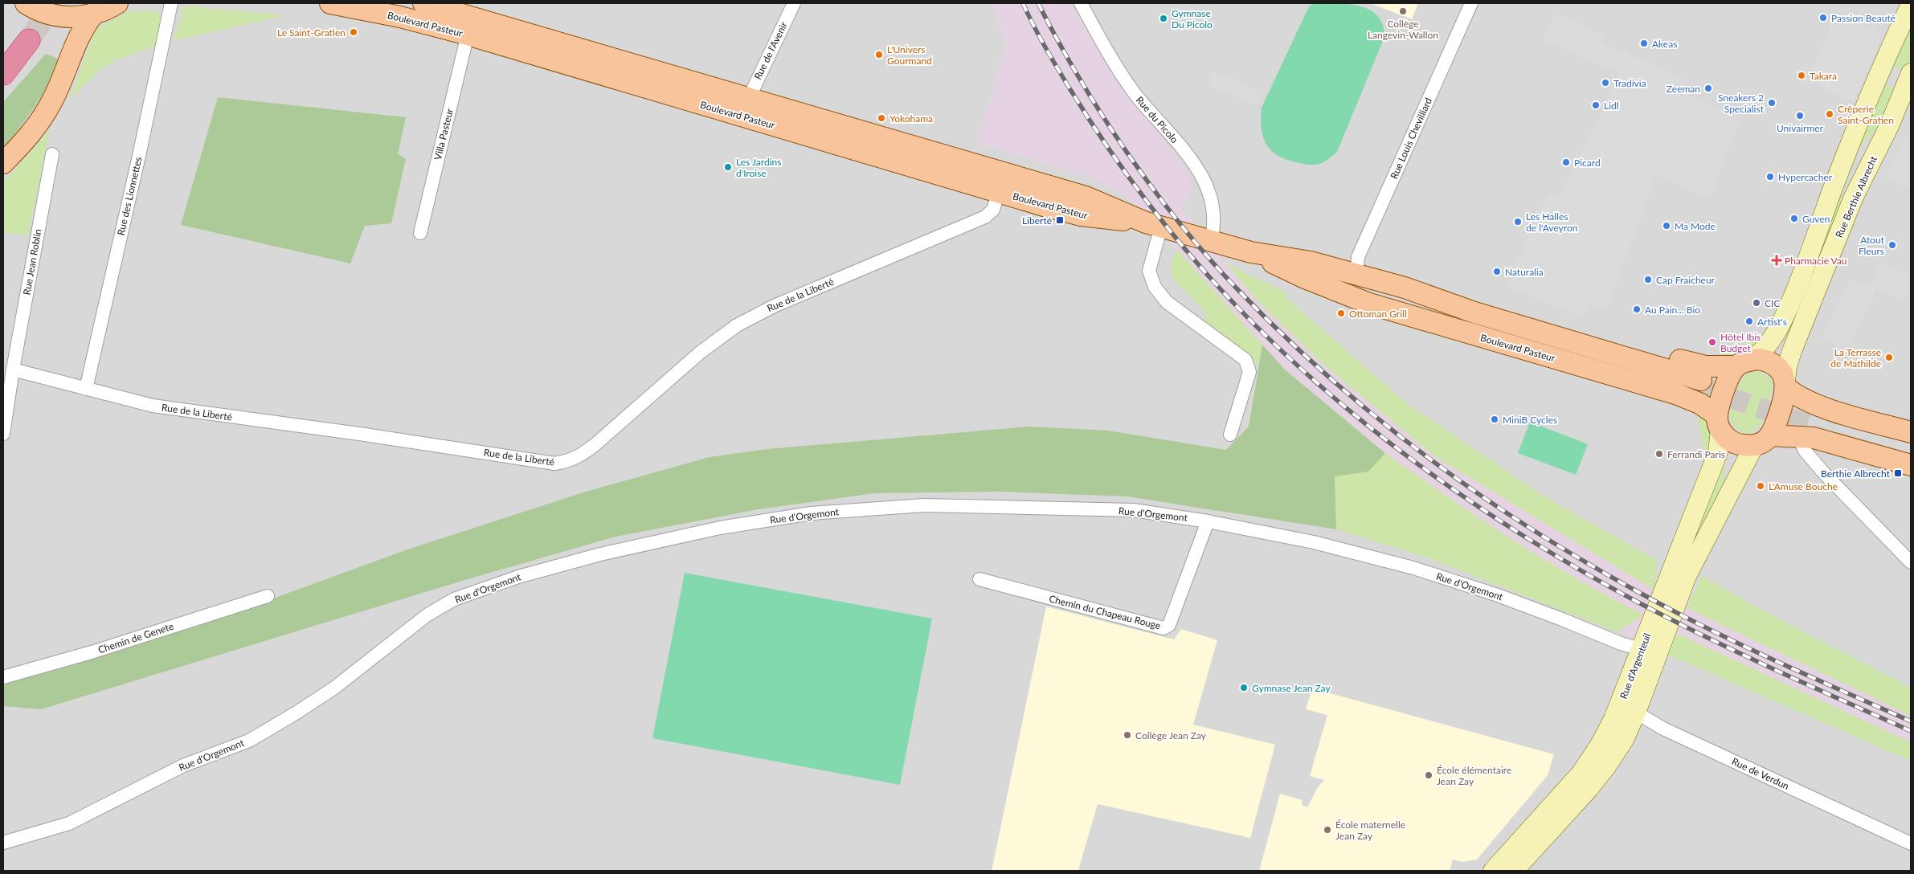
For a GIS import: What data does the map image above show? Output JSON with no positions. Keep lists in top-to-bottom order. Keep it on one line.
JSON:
{"streets":{"main road":["Boulevard Pasteur","Rue Berthie Albrecht","Rue d'Argenteuil"],"street":["Rue de l'Avenir","Rue du Picolo","Villa Pasteur","Rue Louis Chevilliard","Rue des Lionnettes","Rue Jean Roblin","Rue de la Liberté","Rue d'Orgemont","Chemin du Chapeau Rouge","Chemin de Genete","Rue de Verdun"]},"crossings":[["Boulevard Pasteur","Rue de l'Avenir"],["Boulevard Pasteur","Rue du Picolo"],["Boulevard Pasteur","Villa Pasteur"],["Boulevard Pasteur","Rue Louis Chevilliard"],["Boulevard Pasteur","Rue Berthie Albrecht"],["Boulevard Pasteur","Rue de la Liberté"],["Boulevard Pasteur","Rue d'Argenteuil"],["Rue des Lionnettes","Rue de la Liberté"],["Rue Berthie Albrecht","Rue d'Argenteuil"],["Rue Jean Roblin","Rue de la Liberté"],["Rue d'Orgemont","Chemin du Chapeau Rouge"],["Rue d'Orgemont","Rue d'Argenteuil"],["Rue d'Argenteuil","Rue de Verdun"]],"places":{"other":["Collège Langevin-Wallon","Passion Beauté","Gymnase Du Picolo","Le Saint-Gratien","Akeas","L'Univers Gourmand","Takara","Tradivia","Zeeman","Sneakers 2 Specialist","Lidl","Crêperie Saint-Gratien","Univairmer","Yokohama","Picard","Les Jardins d'Iroise","Hypercacher","Guven","Les Halles de l'Aveyron","Ma Mode","Atout Fleurs","Naturalia","Cap Fraicheur","CIC","Au Pain... Bio","Ottoman Grill","Artist's","Hôtel Ibis Budget","La Terrasse de Mathilde","MiniB Cycles","Ferrandi Paris","L'Amuse Bouche","Gymnase Jean Zay","Collège Jean Zay","École élémentaire Jean Zay","École maternelle Jean Zay"],"transit":["Liberté","Berthie Albrecht"],"health":["Pharmacie Vau"]}}
